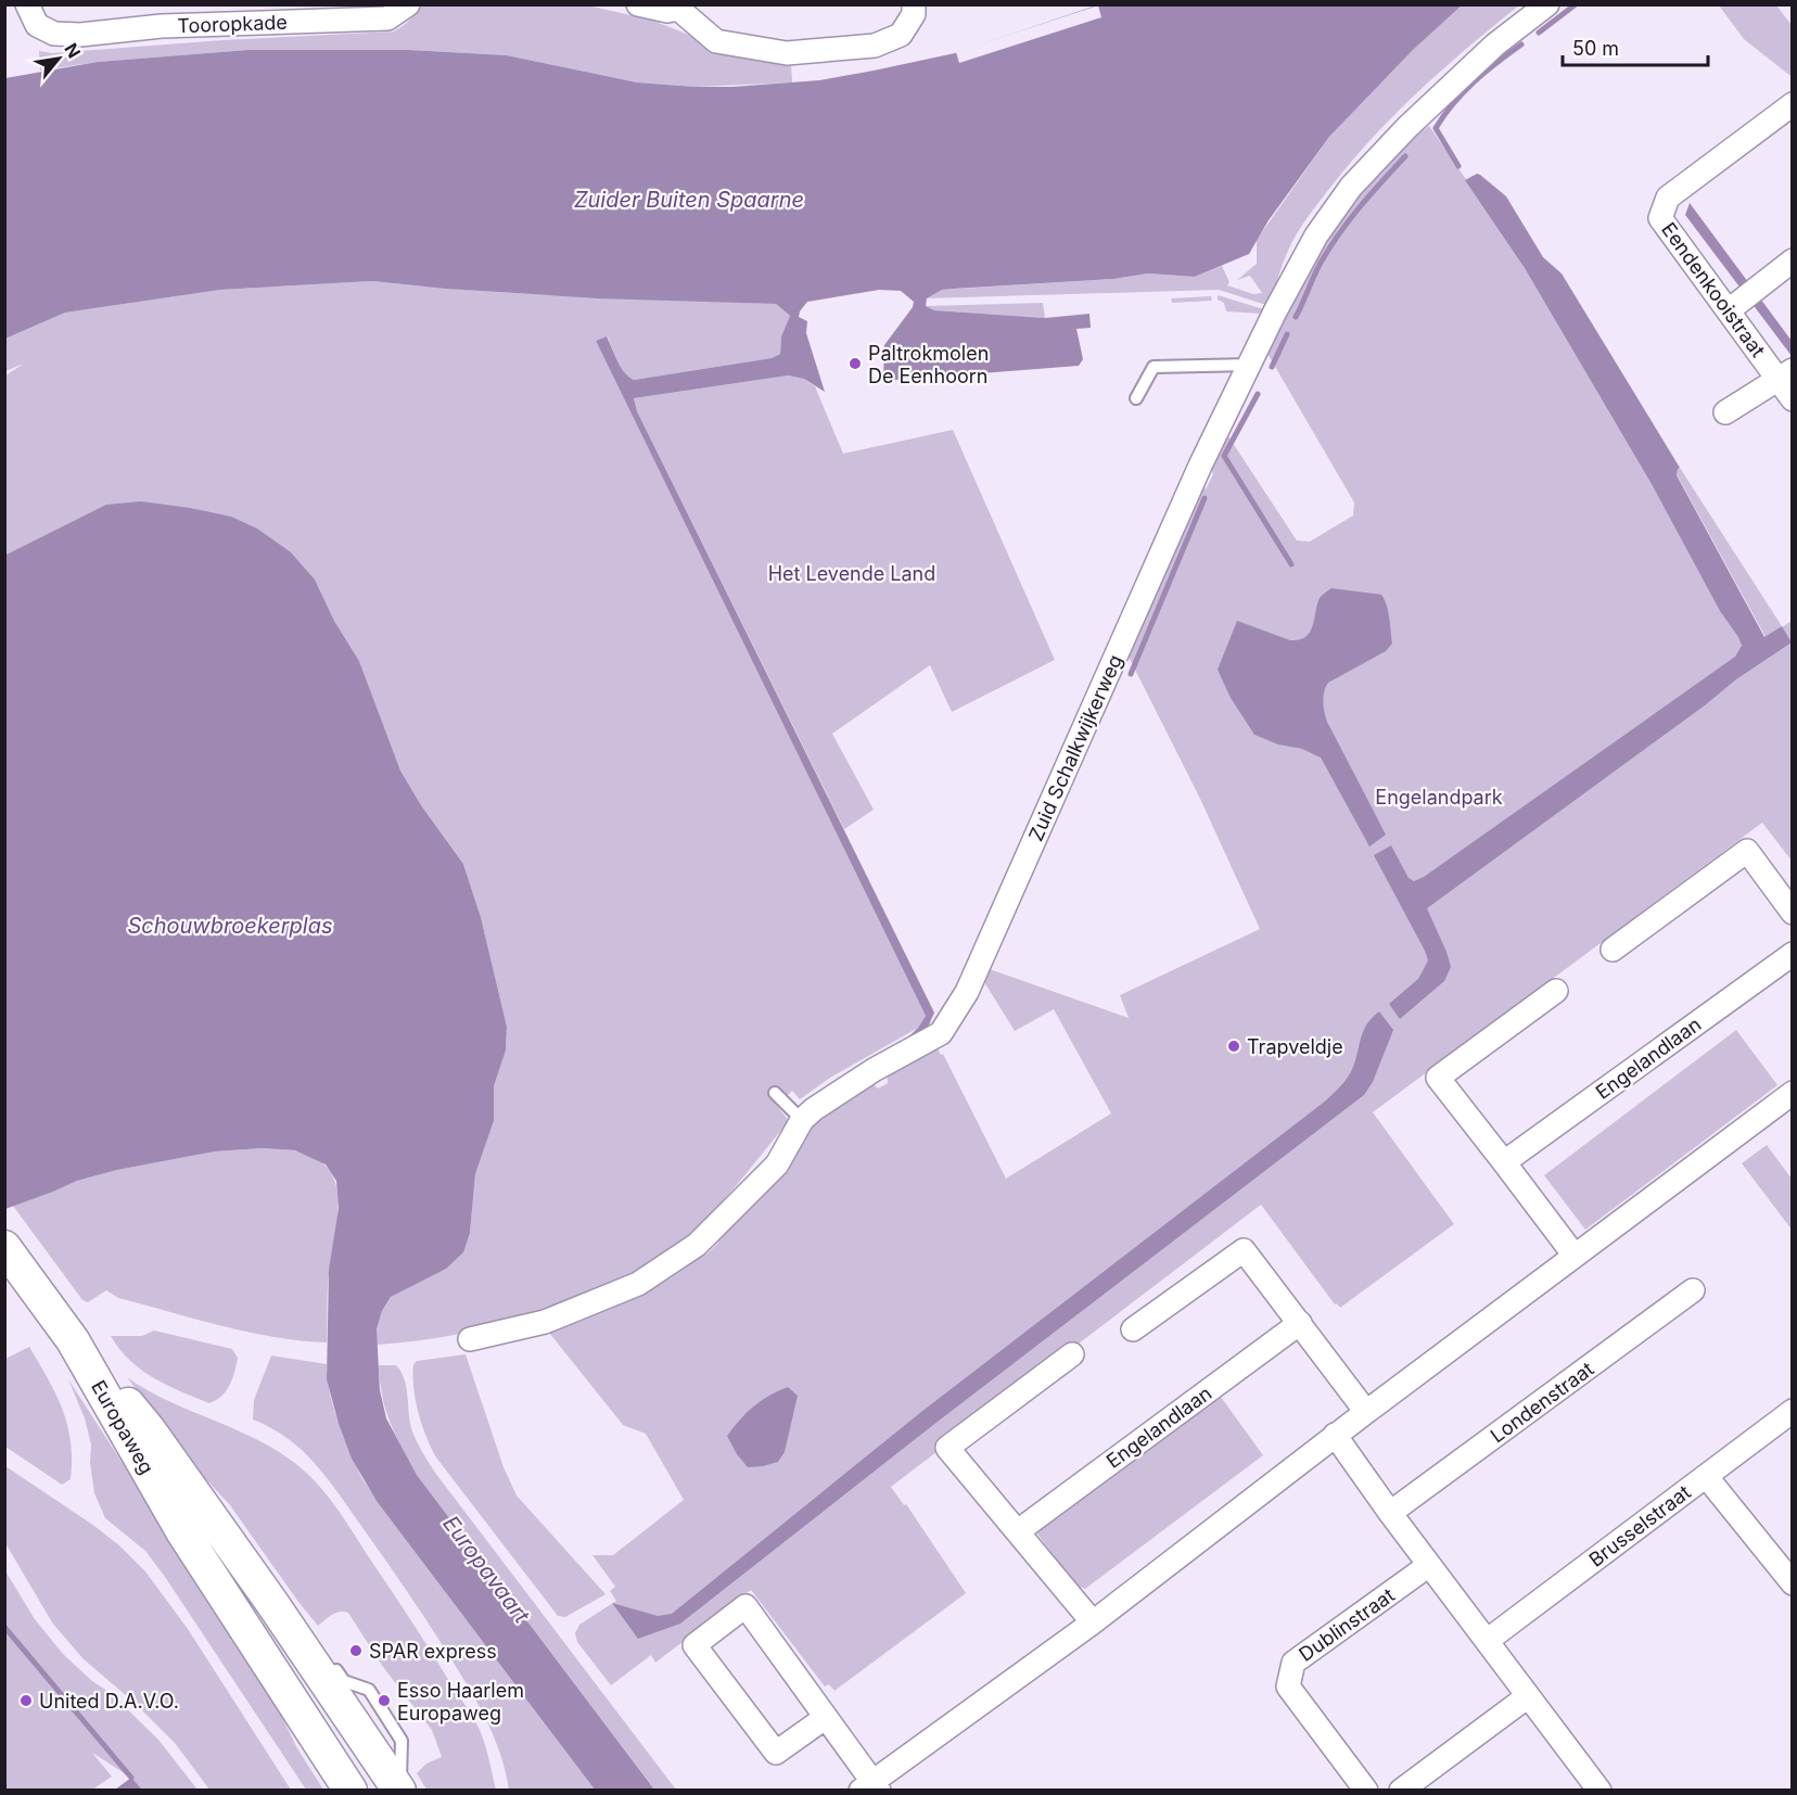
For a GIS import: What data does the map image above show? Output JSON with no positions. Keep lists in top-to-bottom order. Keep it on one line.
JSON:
{"streets":{"main road":["Europaweg"],"street":["Tooropkade","Eendenkooistraat","Zuid Schalkwijkerweg","Engelandlaan","Londenstraat","Brusselstraat","Dublinstraat"]},"water":["Zuider Buiten Spaarne","Schouwbroekerplas","Europavaart"],"parks":["Het Levende Land","Engelandpark"],"places":["Paltrokmolen De Eenhoorn","Trapveldje","SPAR express","United D.A.V.O.","Esso Haarlem Europaweg"],"scale_bar":"50 m","north":"top right"}
